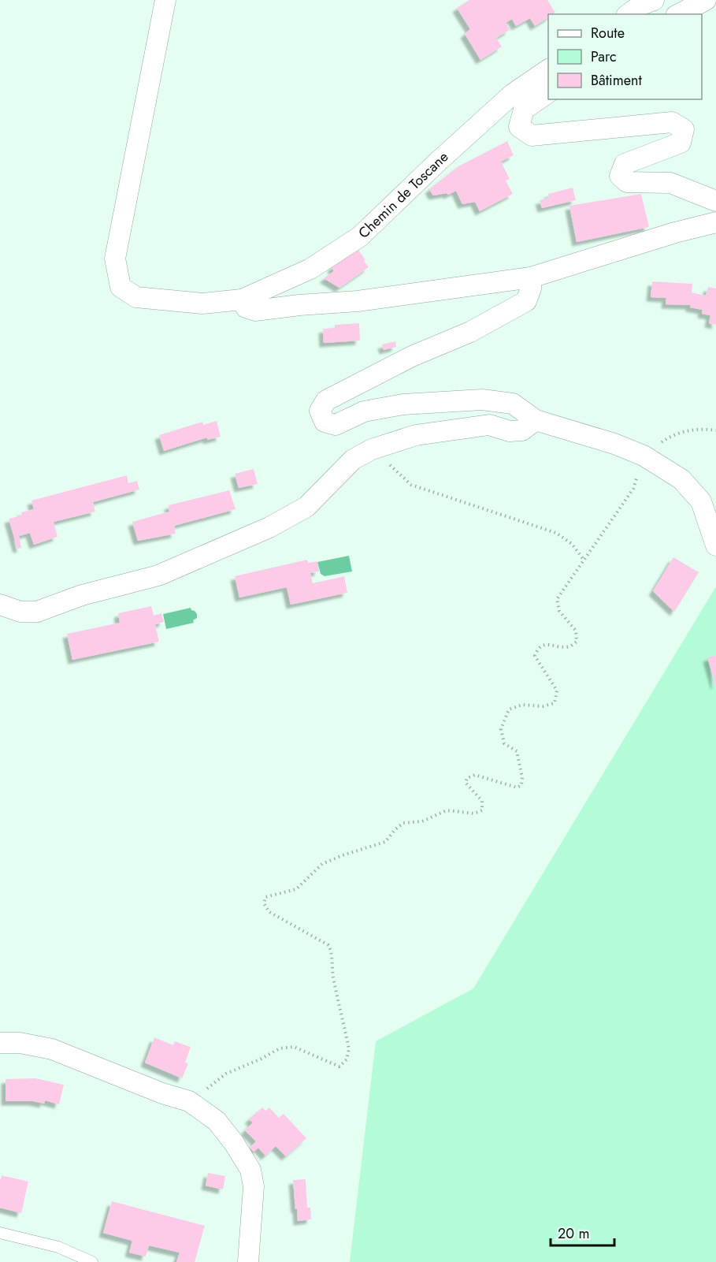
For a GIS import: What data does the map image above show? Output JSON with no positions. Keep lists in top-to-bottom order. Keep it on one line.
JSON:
{"streets":{"street":["Chemin de Toscane"]},"legend":["Route","Parc","Bâtiment"],"scale_bar":"20 m"}
